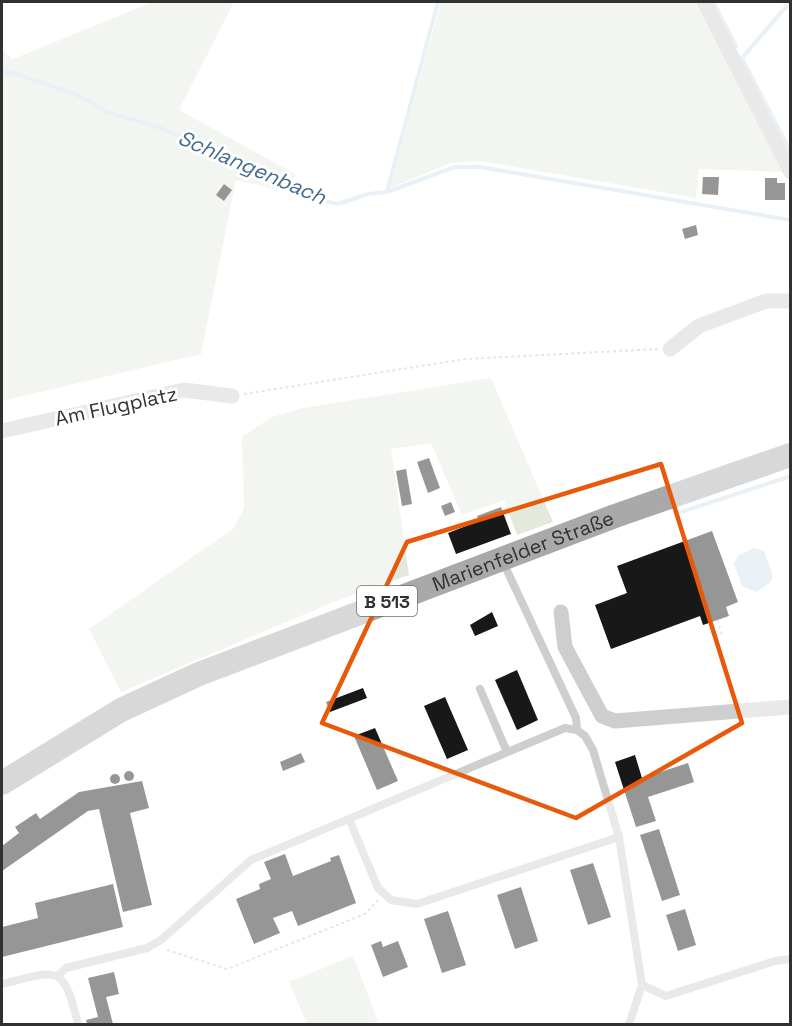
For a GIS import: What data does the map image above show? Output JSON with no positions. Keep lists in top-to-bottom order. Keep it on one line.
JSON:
{"streets":{"main road":["Marienfelder Straße","B 513"],"street":["Am Flugplatz"]},"water":["Schlangenbach"]}
